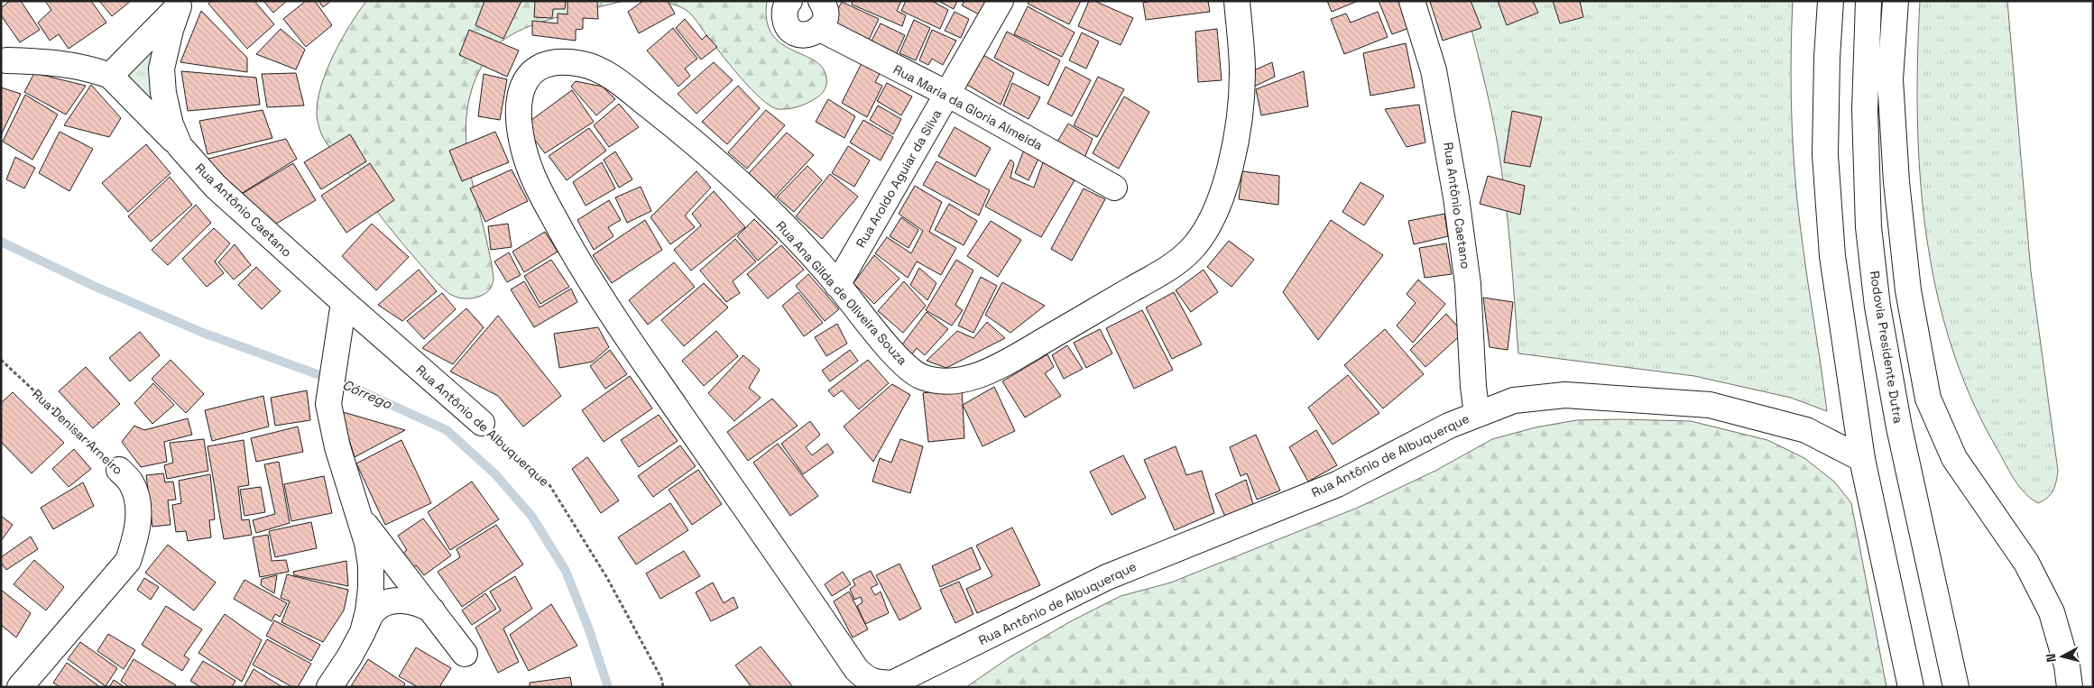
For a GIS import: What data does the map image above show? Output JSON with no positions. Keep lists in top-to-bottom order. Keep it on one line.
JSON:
{"streets":{"main road":["Rua Maria da Gloria Almeida","Rua Aroldo Aguiar da Silva","Rua Antônio Caetano","Rua Ana Gilda de Oliveira Souza","Rodovia Presidente Dutra","Rua Antônio de Albuquerque","Rua Denisar Arneiro"]},"crossings":[["Rua Maria da Gloria Almeida","Rua Aroldo Aguiar da Silva"],["Rua Aroldo Aguiar da Silva","Rua Ana Gilda de Oliveira Souza"],["Rua Antônio Caetano","Rua Antônio de Albuquerque"],["Rua Ana Gilda de Oliveira Souza","Rua Antônio de Albuquerque"]],"water":["Córrego"],"north":"left"}
